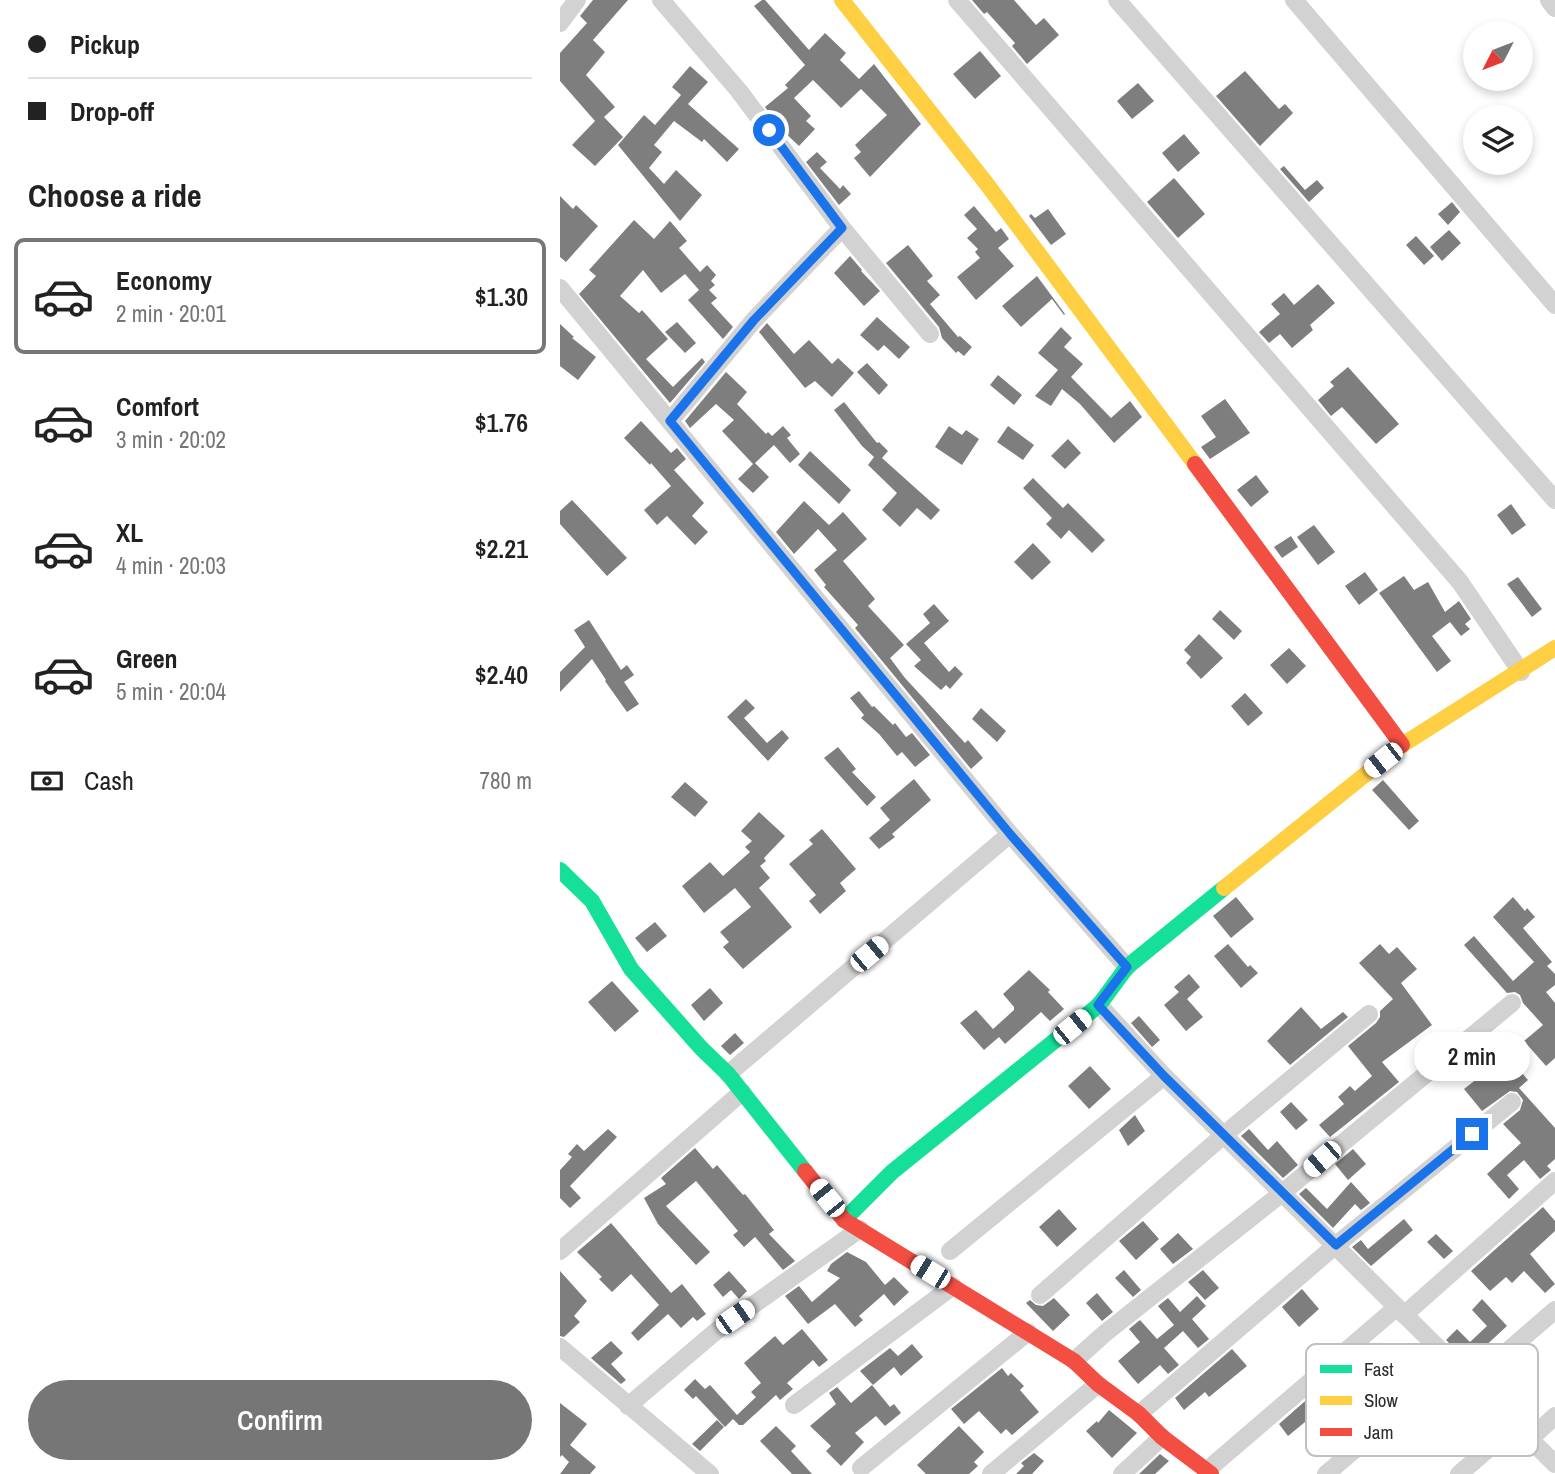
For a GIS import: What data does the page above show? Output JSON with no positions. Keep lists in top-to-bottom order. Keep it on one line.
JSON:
{"legend":["Fast","Slow","Jam"],"north":"bottom left","page":{"banner":["Pickup","Drop-off"],"heading":"Choose a ride","list":[{"name":"Economy","note":"2 min · 20:01","value":"$1.30"},{"name":"Comfort","note":"3 min · 20:02","value":"$1.76"},{"name":"XL","note":"4 min · 20:03","value":"$2.21"},{"name":"Green","note":"5 min · 20:04","value":"$2.40"}],"pay":["Cash","780 m"],"bubble":"2 min","buttons":"Confirm"}}
